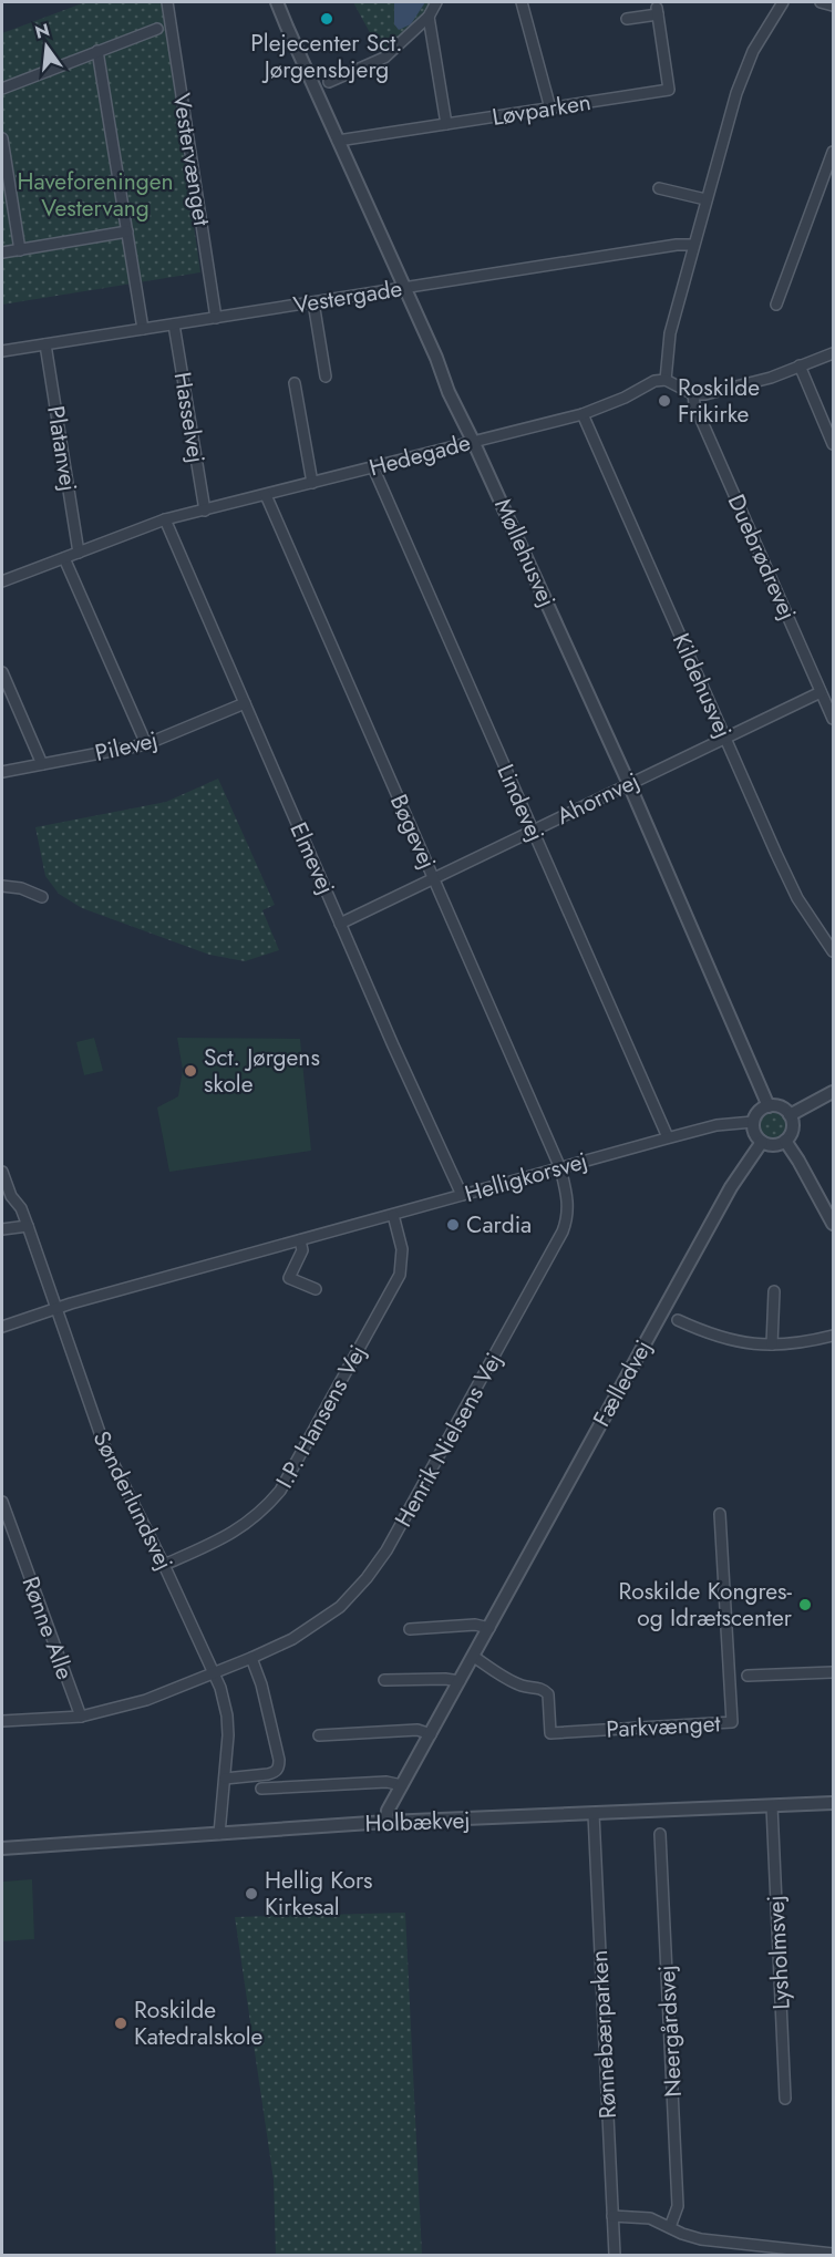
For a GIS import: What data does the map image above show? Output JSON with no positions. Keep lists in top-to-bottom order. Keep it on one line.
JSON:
{"streets":{"street":["Løvparken","Vestervænget","Vestergade","Hasselvej","Platanvej","Hedegade","Møllehusvej","Duebrødrevej","Kildehusvej","Pilevej","Ahornvej","Lindevej","Bøgevej","Elmevej","Helligkorsvej","Fælledvej","I.P. Hansens Vej","Henrik Nielsens Vej","Sønderlundsvej","Rønne Alle","Parkvænget","Holbækvej","Lysholmsvej","Neergårdsvej","Rønnebærparken"]},"crossings":[["Løvparken","Møllehusvej"],["Vestervænget","Vestergade"],["Vestergade","Hasselvej"],["Vestergade","Platanvej"],["Vestergade","Møllehusvej"],["Hasselvej","Hedegade"],["Platanvej","Hedegade"],["Hedegade","Møllehusvej"],["Hedegade","Kildehusvej"],["Hedegade","Lindevej"],["Hedegade","Bøgevej"],["Hedegade","Elmevej"],["Møllehusvej","Ahornvej"],["Møllehusvej","Helligkorsvej"],["Møllehusvej","Fælledvej"],["Duebrødrevej","Ahornvej"],["Kildehusvej","Ahornvej"],["Pilevej","Elmevej"],["Ahornvej","Lindevej"],["Ahornvej","Bøgevej"],["Ahornvej","Elmevej"],["Lindevej","Helligkorsvej"],["Bøgevej","Helligkorsvej"],["Bøgevej","Henrik Nielsens Vej"],["Elmevej","Helligkorsvej"],["Helligkorsvej","Fælledvej"],["Helligkorsvej","I.P. Hansens Vej"],["Helligkorsvej","Henrik Nielsens Vej"],["Helligkorsvej","Sønderlundsvej"],["Fælledvej","Parkvænget"],["Fælledvej","Holbækvej"],["I.P. Hansens Vej","Sønderlundsvej"],["Henrik Nielsens Vej","Sønderlundsvej"],["Henrik Nielsens Vej","Rønne Alle"],["Sønderlundsvej","Holbækvej"],["Holbækvej","Lysholmsvej"],["Holbækvej","Rønnebærparken"]],"parks":["Haveforeningen Vestervang"],"places":["Plejecenter Sct. Jørgensbjerg","Roskilde Frikirke","Sct. Jørgens skole","Cardia","Roskilde Kongres- og Idrætscenter","Hellig Kors Kirkesal","Roskilde Katedralskole"],"north":"top"}
